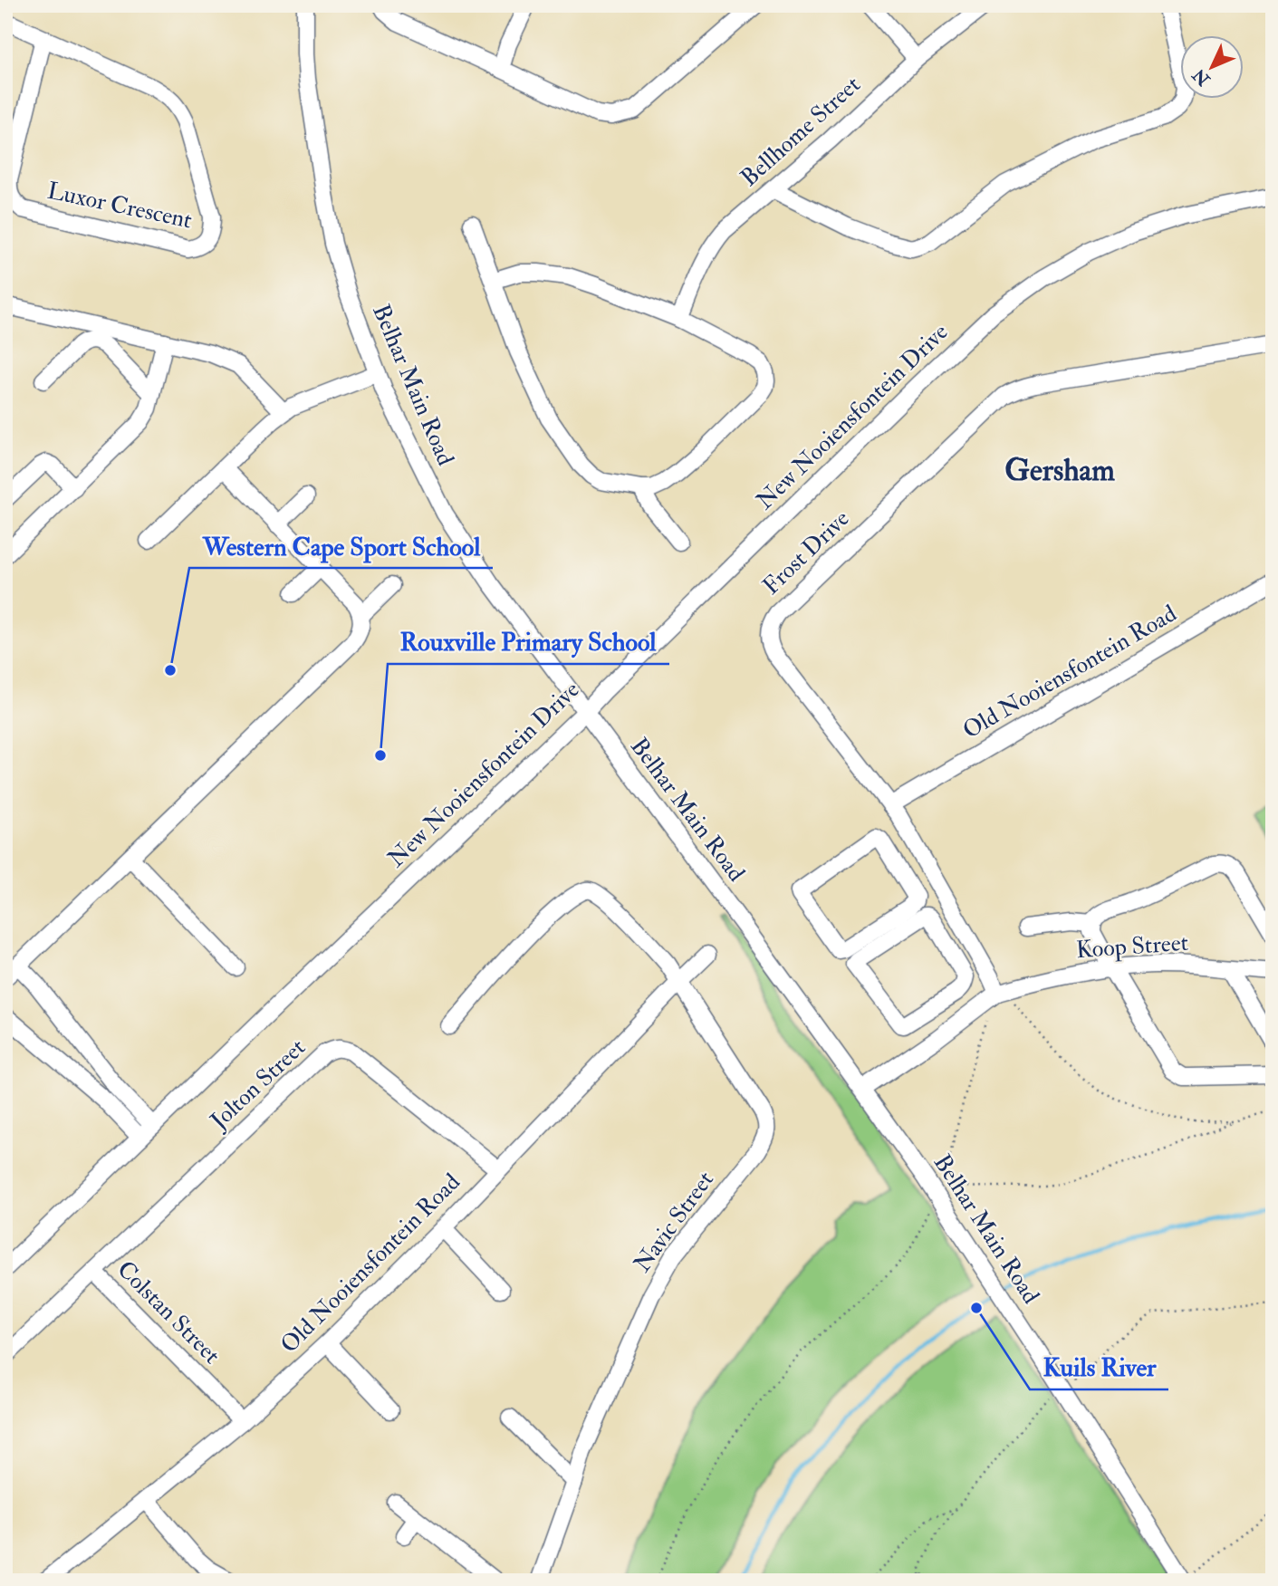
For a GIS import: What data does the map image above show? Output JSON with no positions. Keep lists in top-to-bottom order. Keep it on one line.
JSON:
{"streets":{"street":["Bellhome Street","Luxor Crescent","Belhar Main Road","New Nooiensfontein Drive","Frost Drive","Old Nooiensfontein Road","Koop Street","Jolton Street","Navic Street","Colstan Street"]},"crossings":[["Belhar Main Road","New Nooiensfontein Drive"],["Frost Drive","Old Nooiensfontein Road"],["Frost Drive","Koop Street"],["Old Nooiensfontein Road","Jolton Street"],["Old Nooiensfontein Road","Navic Street"],["Old Nooiensfontein Road","Colstan Street"],["Jolton Street","Colstan Street"]],"districts":["Gersham"],"places":["Western Cape Sport School","Rouxville Primary School","Kuils River"],"north":"bottom left"}
